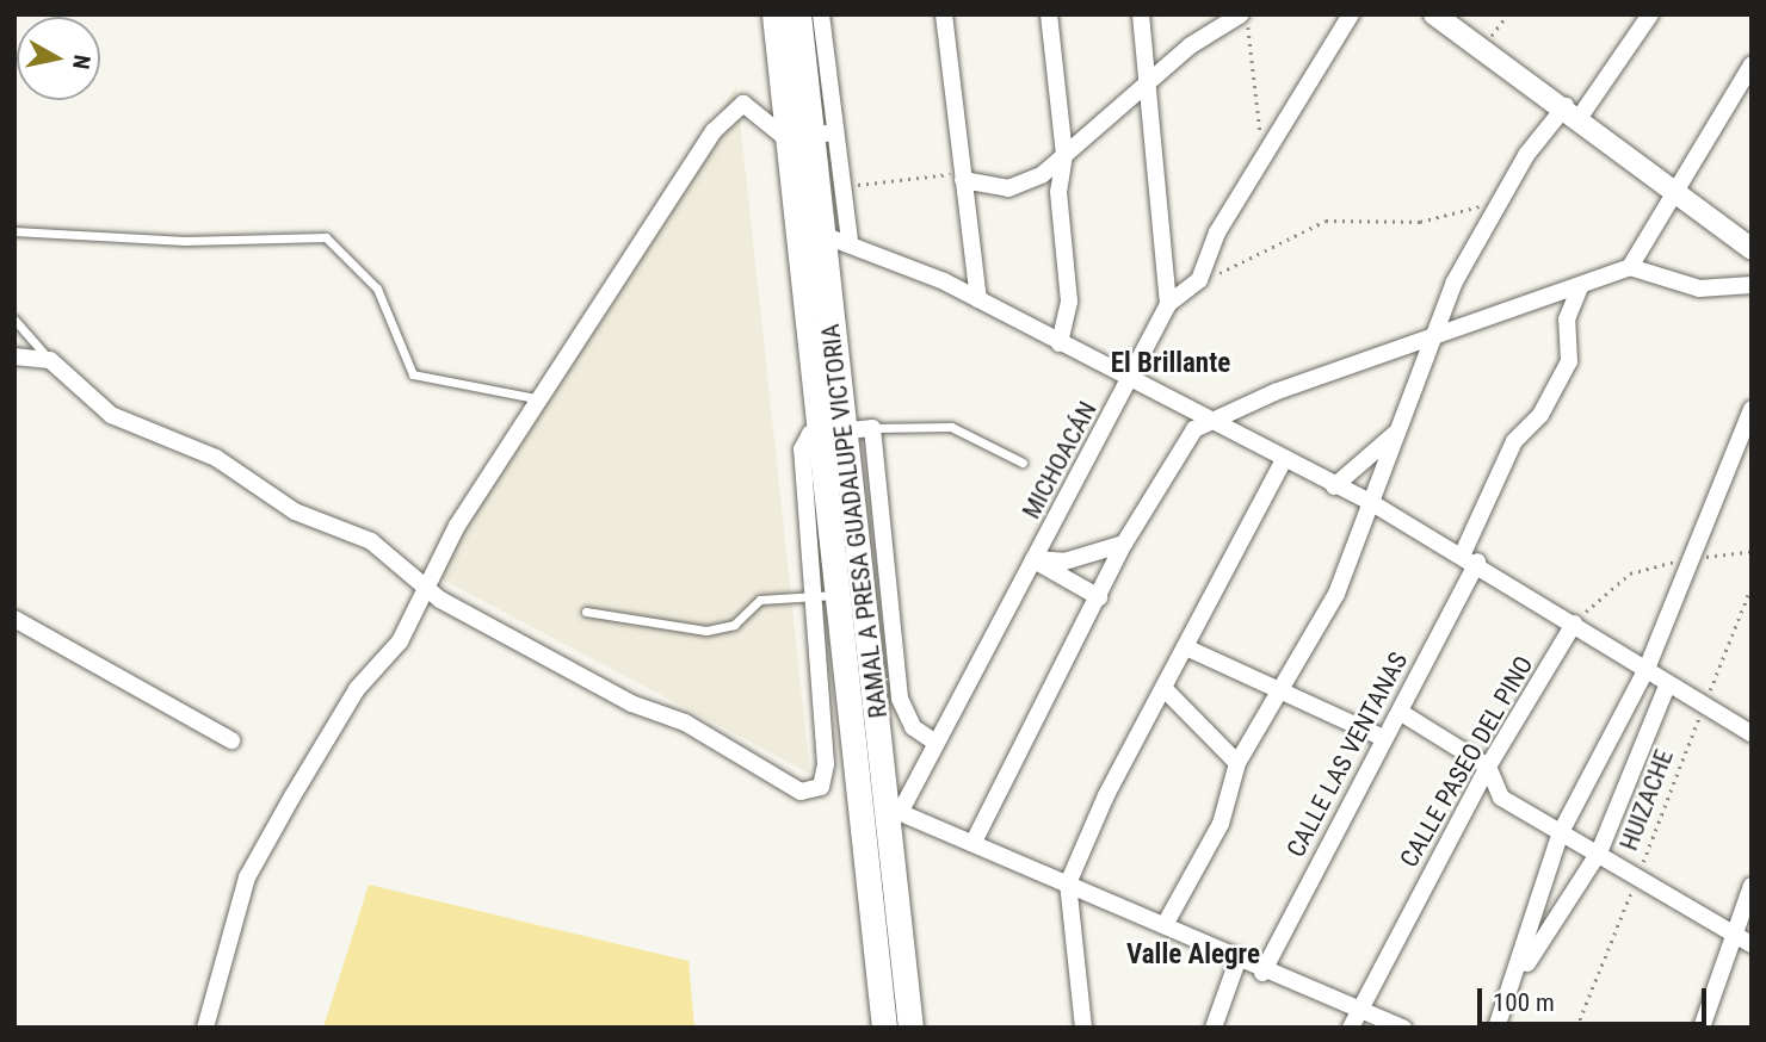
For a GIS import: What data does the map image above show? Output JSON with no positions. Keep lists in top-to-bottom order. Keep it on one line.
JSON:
{"streets":{"main road":["RAMAL A PRESA GUADALUPE VICTORIA"],"street":["MICHOACÁN","CALLE LAS VENTANAS","CALLE PASEO DEL PINO"],"path":["HUIZACHE"]},"crossings":[["MICHOACÁN","RAMAL A PRESA GUADALUPE VICTORIA"]],"districts":["El Brillante","Valle Alegre"],"scale_bar":"100 m","north":"right"}
